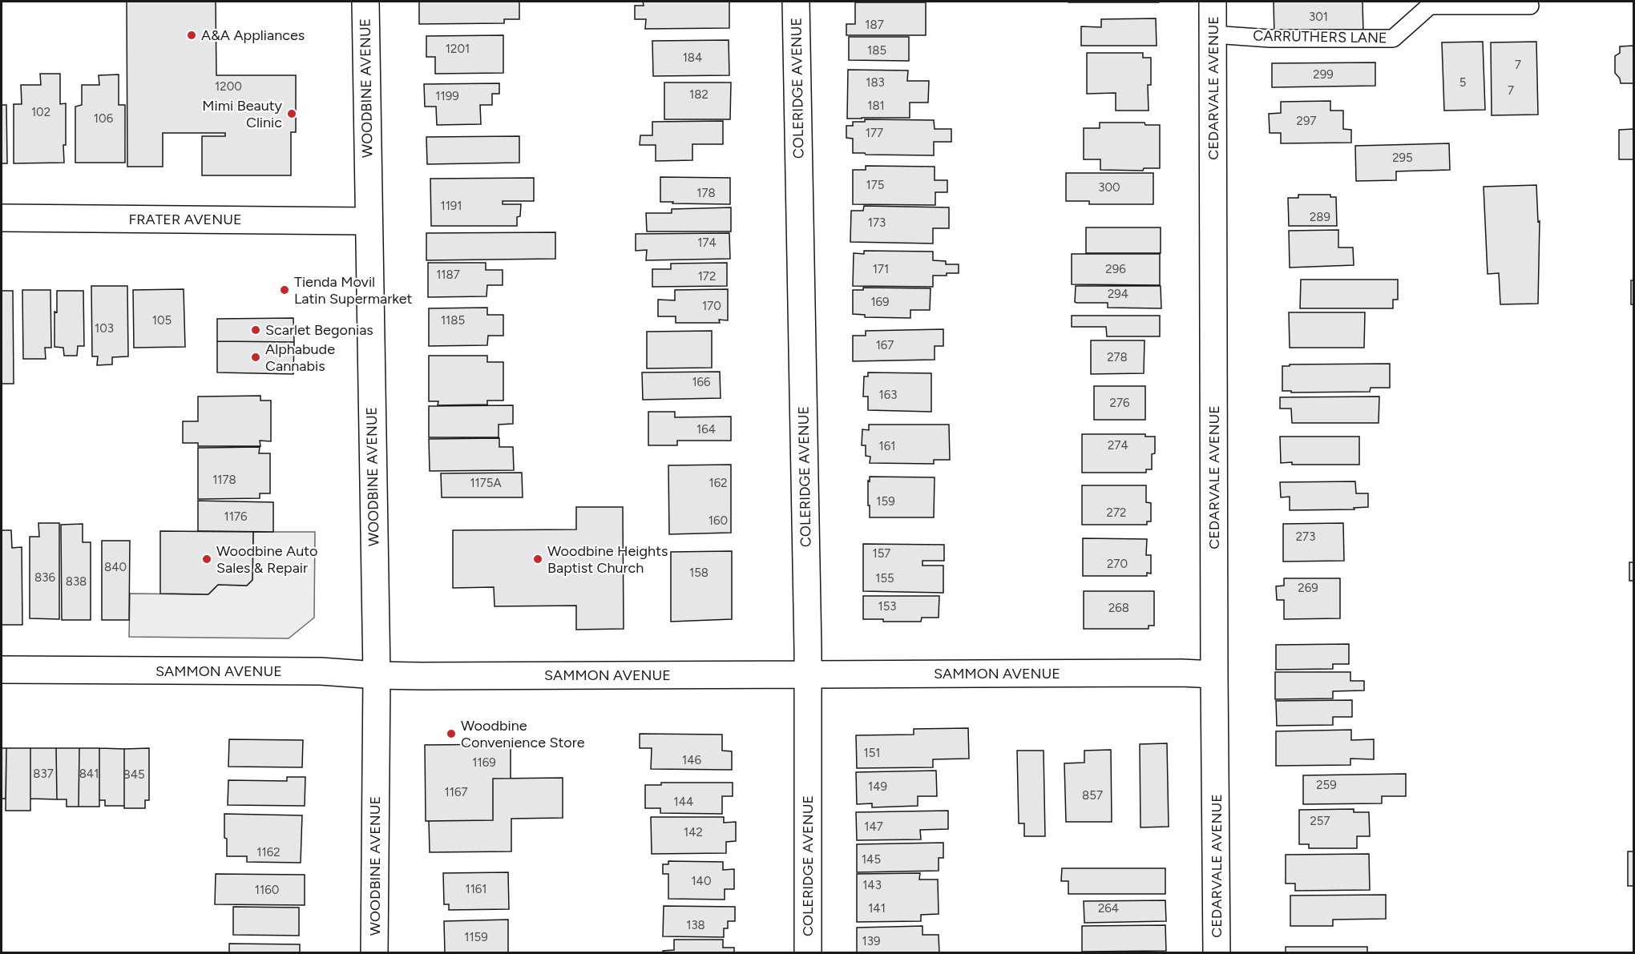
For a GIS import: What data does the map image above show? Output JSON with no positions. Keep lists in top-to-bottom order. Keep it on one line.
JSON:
{"streets":{"street":["WOODBINE AVENUE","COLERIDGE AVENUE","CEDARVALE AVENUE","FRATER AVENUE","SAMMON AVENUE"],"lane":["CARRUTHERS LANE"]},"crossings":[["CARRUTHERS LANE","CEDARVALE AVENUE"],["WOODBINE AVENUE","FRATER AVENUE"],["WOODBINE AVENUE","SAMMON AVENUE"],["COLERIDGE AVENUE","SAMMON AVENUE"],["CEDARVALE AVENUE","SAMMON AVENUE"]],"places":["A&A Appliances","Mimi Beauty Clinic","Tienda Movil Latin Supermarket","Scarlet Begonias","Alphabude Cannabis","Woodbine Auto Sales & Repair","Woodbine Heights Baptist Church","Woodbine Convenience Store"],"house_numbers":["301","187","1201","185","184","7","299","183","5","1200","7","182","1199","181","102","106","297","177","295","175","300","178","1191","289","173","174","171","296","1187","172","294","169","170","105","1185","103","167","278","166","163","276","164","274","161","1178","1175A","162","159","272","1176","160","273","157","270","840","158","836","155","838","269","153","268","151","146","1169","837","841","845","259","149","1167","857","144","257","147","142","1162","145","140","143","1161","1160","141","264","138","1159","139"]}
